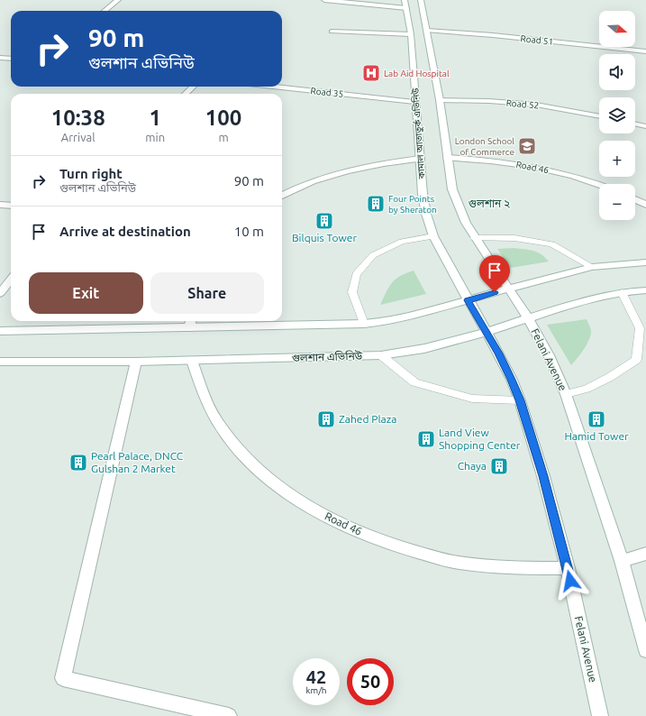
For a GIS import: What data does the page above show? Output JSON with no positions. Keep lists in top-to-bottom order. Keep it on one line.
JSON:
{"streets":{"main road":["Road 51","Road 35","Road 52","কামাল আতাতুর্ক এভিনিউ","Road 46","গুলশান এভিনিউ","Felani Avenue"]},"crossings":[["Road 35","কামাল আতাতুর্ক এভিনিউ"],["কামাল আতাতুর্ক এভিনিউ","Felani Avenue"],["Road 46","গুলশান এভিনিউ"],["Road 46","Felani Avenue"],["গুলশান এভিনিউ","Felani Avenue"]],"districts":["গুলশান ২"],"places":{"hospital":["Lab Aid Hospital"],"school or university":["London School of Commerce"],"building":["Four Points by Sheraton","Bilquis Tower","Zahed Plaza","Hamid Tower","Land View Shopping Center","Pearl Palace, DNCC Gulshan 2 Market","Chaya"]},"north":"right","page":{"map_buttons":["+","−"],"turn":["90 m","গুলশান এভিনিউ"],"eta":["10:38","Arrival","1","min","100","m"],"list":[{"name":"Turn right","note":"গুলশান এভিনিউ","value":"90 m"},{"name":"Arrive at destination","value":"10 m"}],"buttons":["Exit","Share"],"speed":"42 km/h","limit":"50"}}
